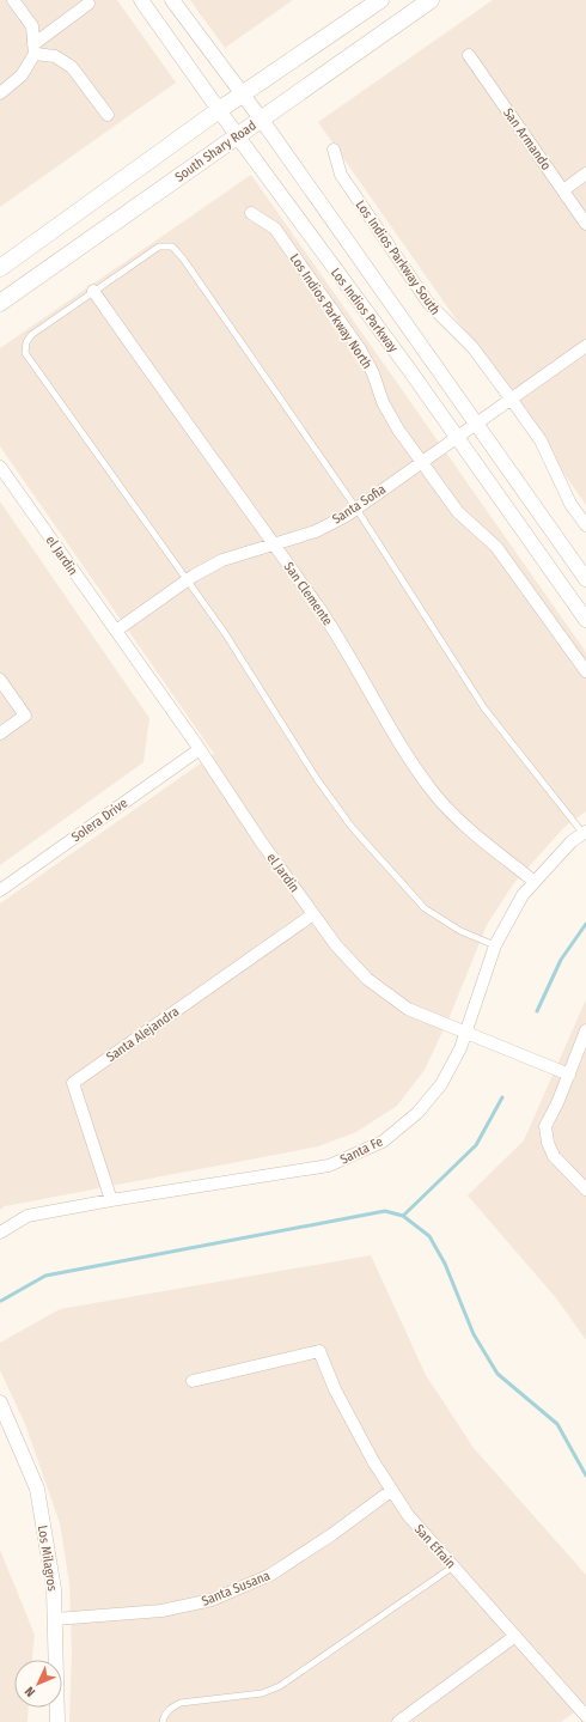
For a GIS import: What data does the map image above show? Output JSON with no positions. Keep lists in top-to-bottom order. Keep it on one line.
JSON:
{"streets":{"main road":["South Shary Road"],"street":["San Armando","Los Indios Parkway South","Los Indios Parkway","Los Indios Parkway North","Santa Sofia","el Jardin","San Clemente","Solera Drive","Santa Alejandra","Santa Fe","San Efrain","Los Milagros","Santa Susana"]},"crossings":[["South Shary Road","Los Indios Parkway"],["Los Indios Parkway South","Santa Sofia"],["Los Indios Parkway","Santa Sofia"],["Los Indios Parkway North","Santa Sofia"],["Santa Sofia","el Jardin"],["Santa Sofia","San Clemente"],["el Jardin","Solera Drive"],["el Jardin","Santa Alejandra"],["el Jardin","Santa Fe"],["San Clemente","Santa Fe"],["Santa Alejandra","Santa Fe"],["San Efrain","Santa Susana"],["Los Milagros","Santa Susana"]],"north":"bottom left"}
